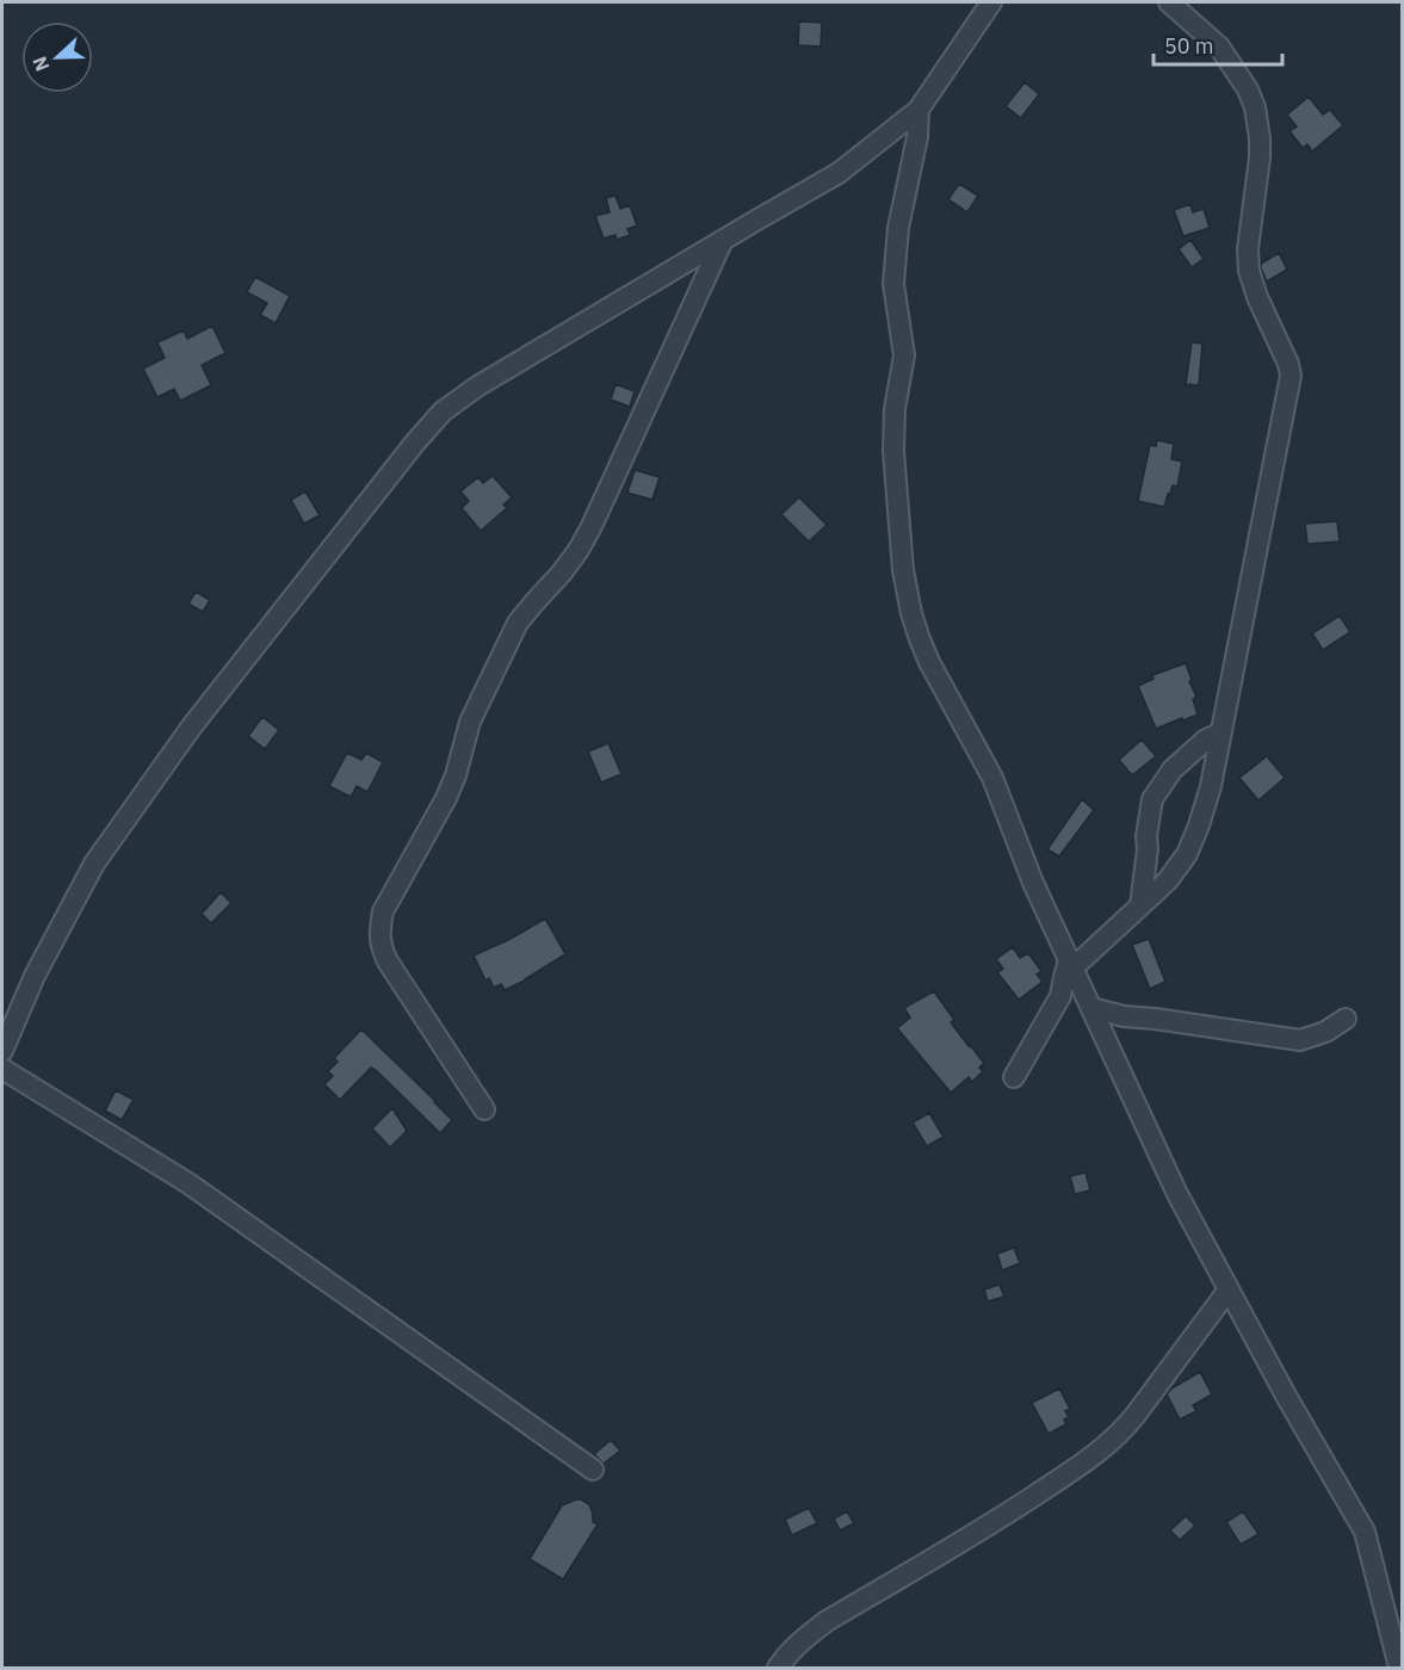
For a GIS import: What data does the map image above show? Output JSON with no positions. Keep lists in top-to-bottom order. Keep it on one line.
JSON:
{"scale_bar":"50 m","north":"left"}
